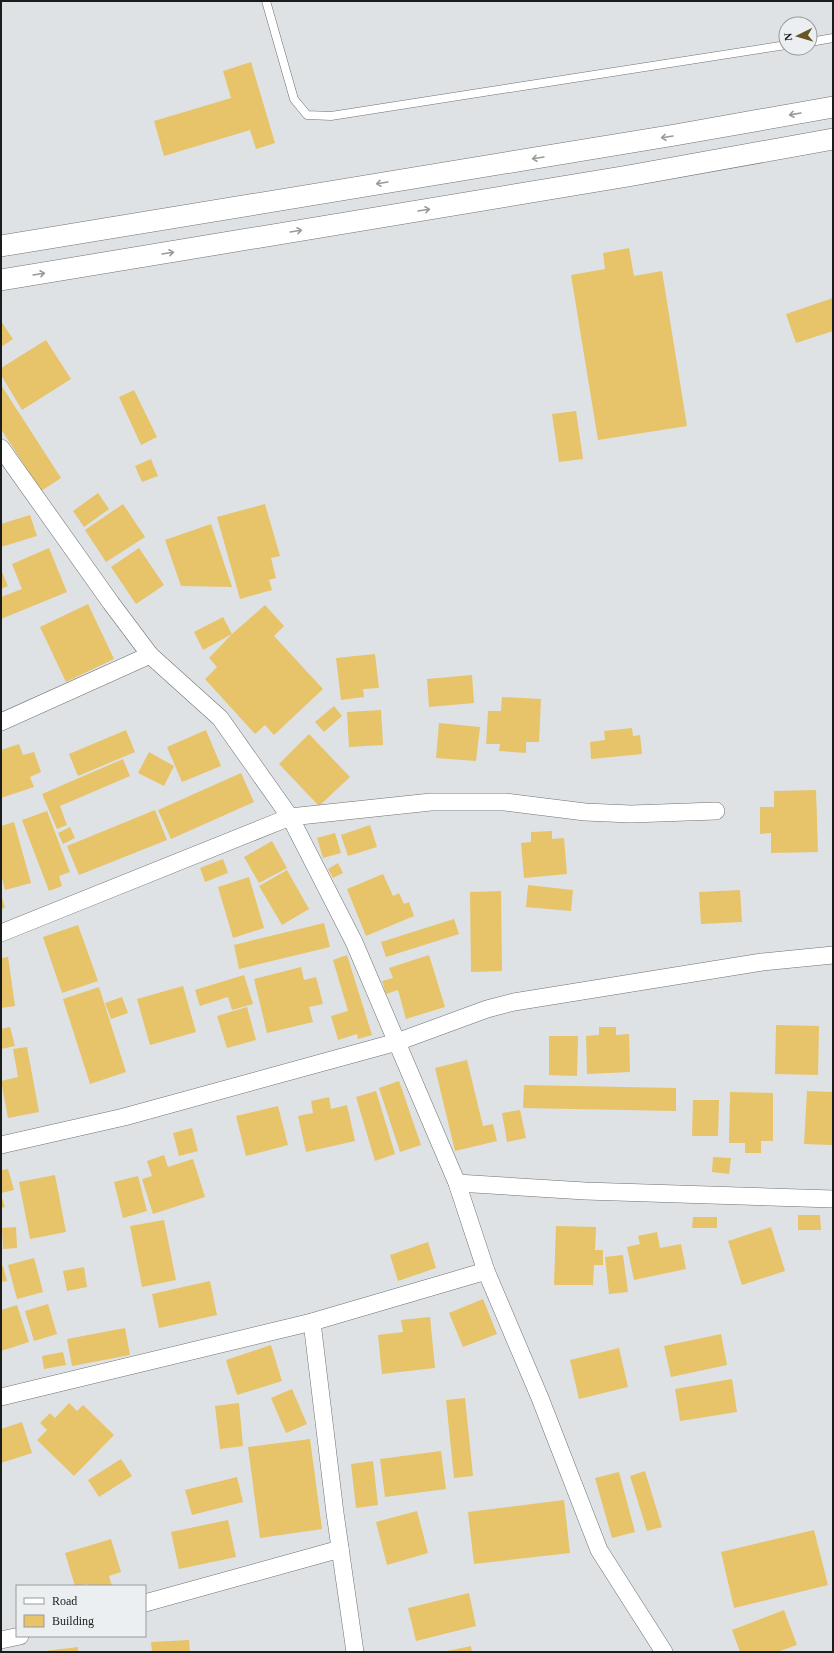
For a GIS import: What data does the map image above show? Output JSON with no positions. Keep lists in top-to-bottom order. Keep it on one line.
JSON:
{"legend":["Road","Building"],"north":"left"}
